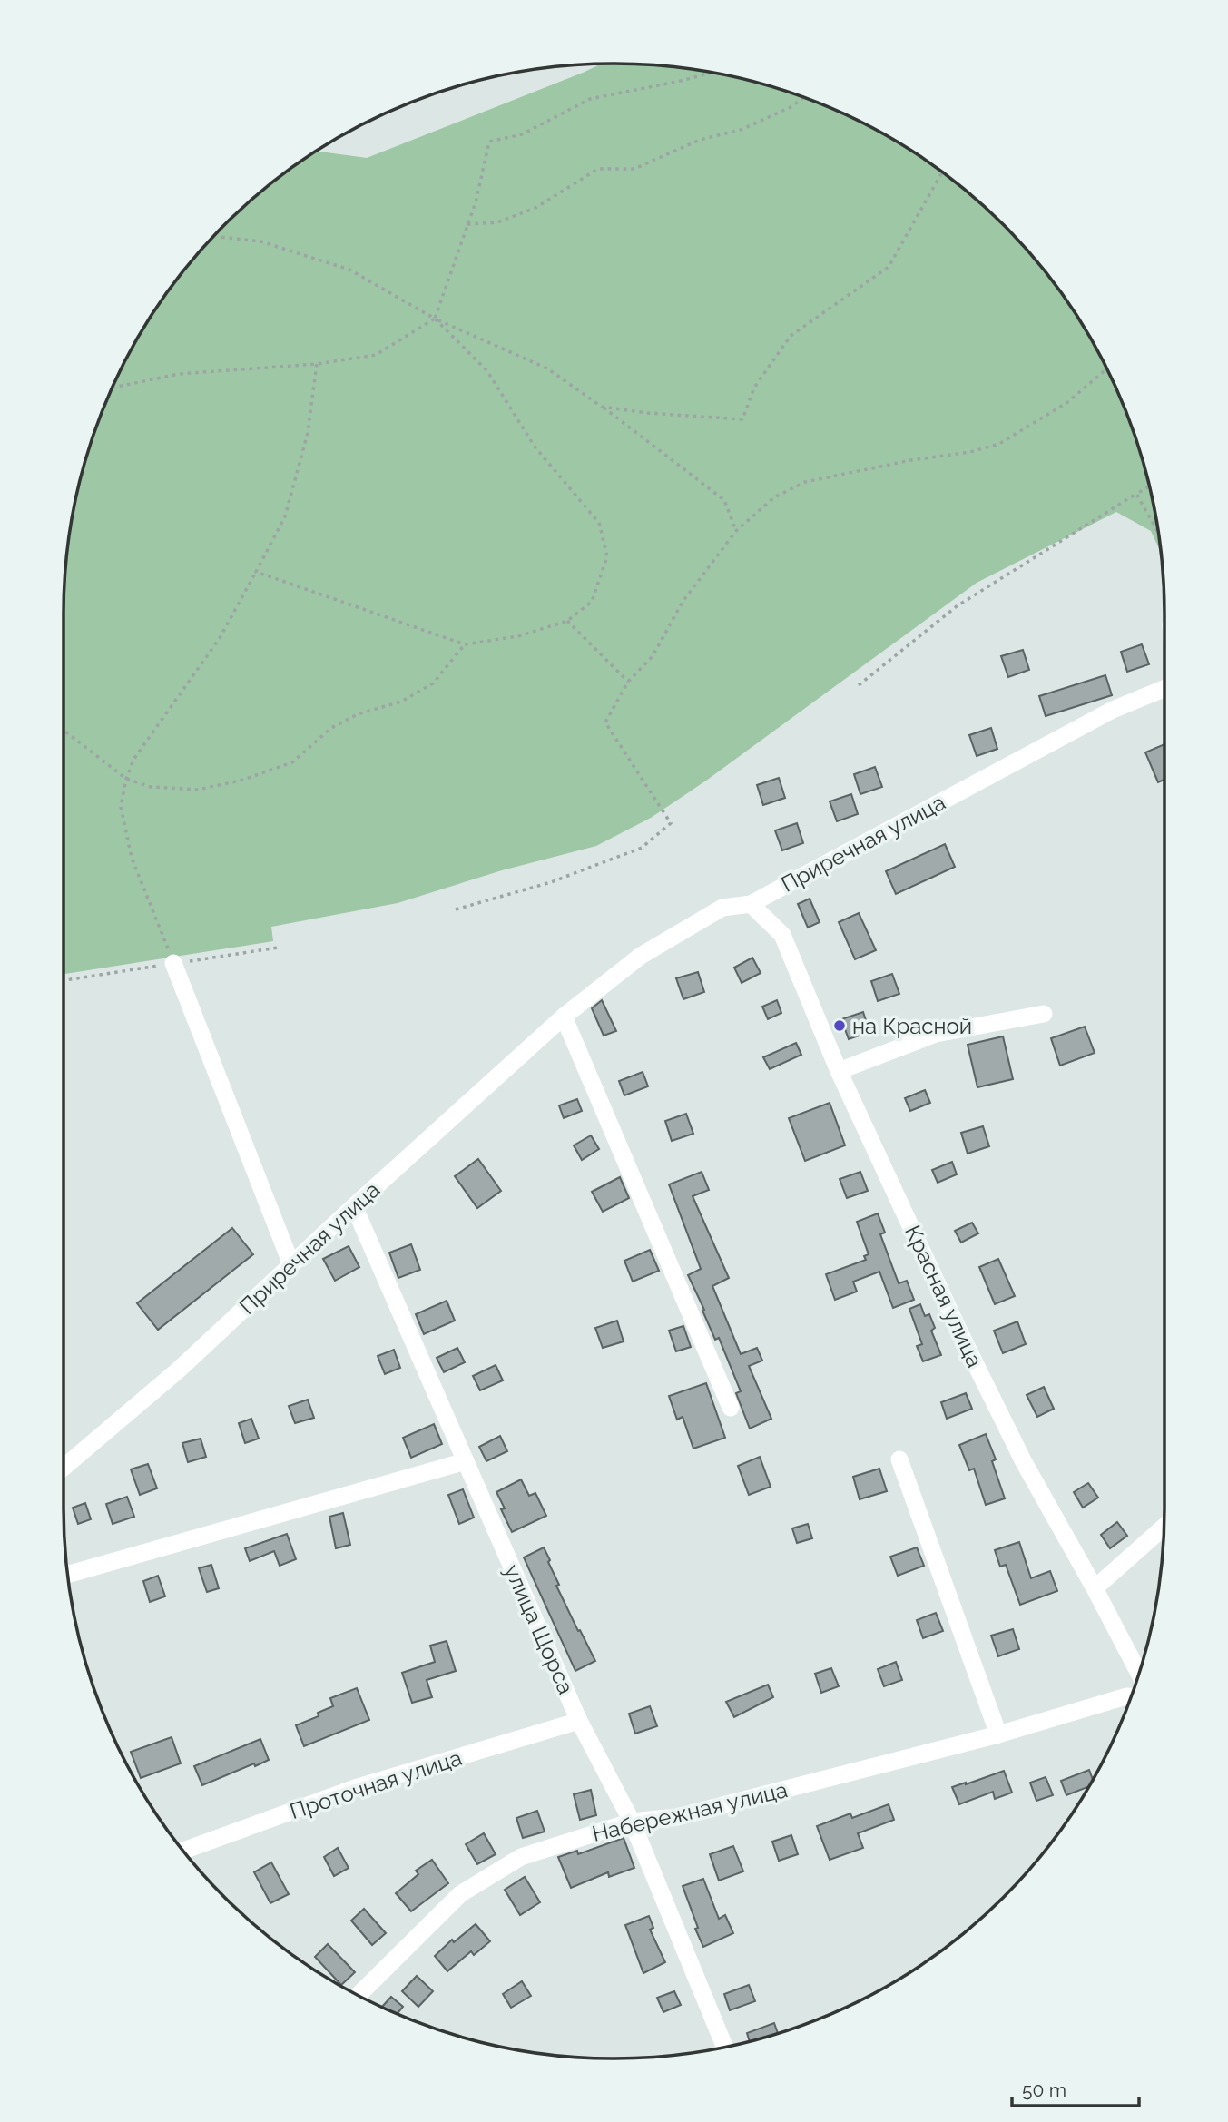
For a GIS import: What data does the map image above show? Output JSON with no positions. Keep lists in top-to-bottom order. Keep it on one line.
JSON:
{"streets":{"street":["Приречная улица","Красная улица","улица Щорса","Проточная улица","Набережная улица"]},"crossings":[["Приречная улица","Красная улица"],["Приречная улица","улица Щорса"],["улица Щорса","Проточная улица"],["улица Щорса","Набережная улица"]],"places":["на Красной"],"scale_bar":"50 m"}
